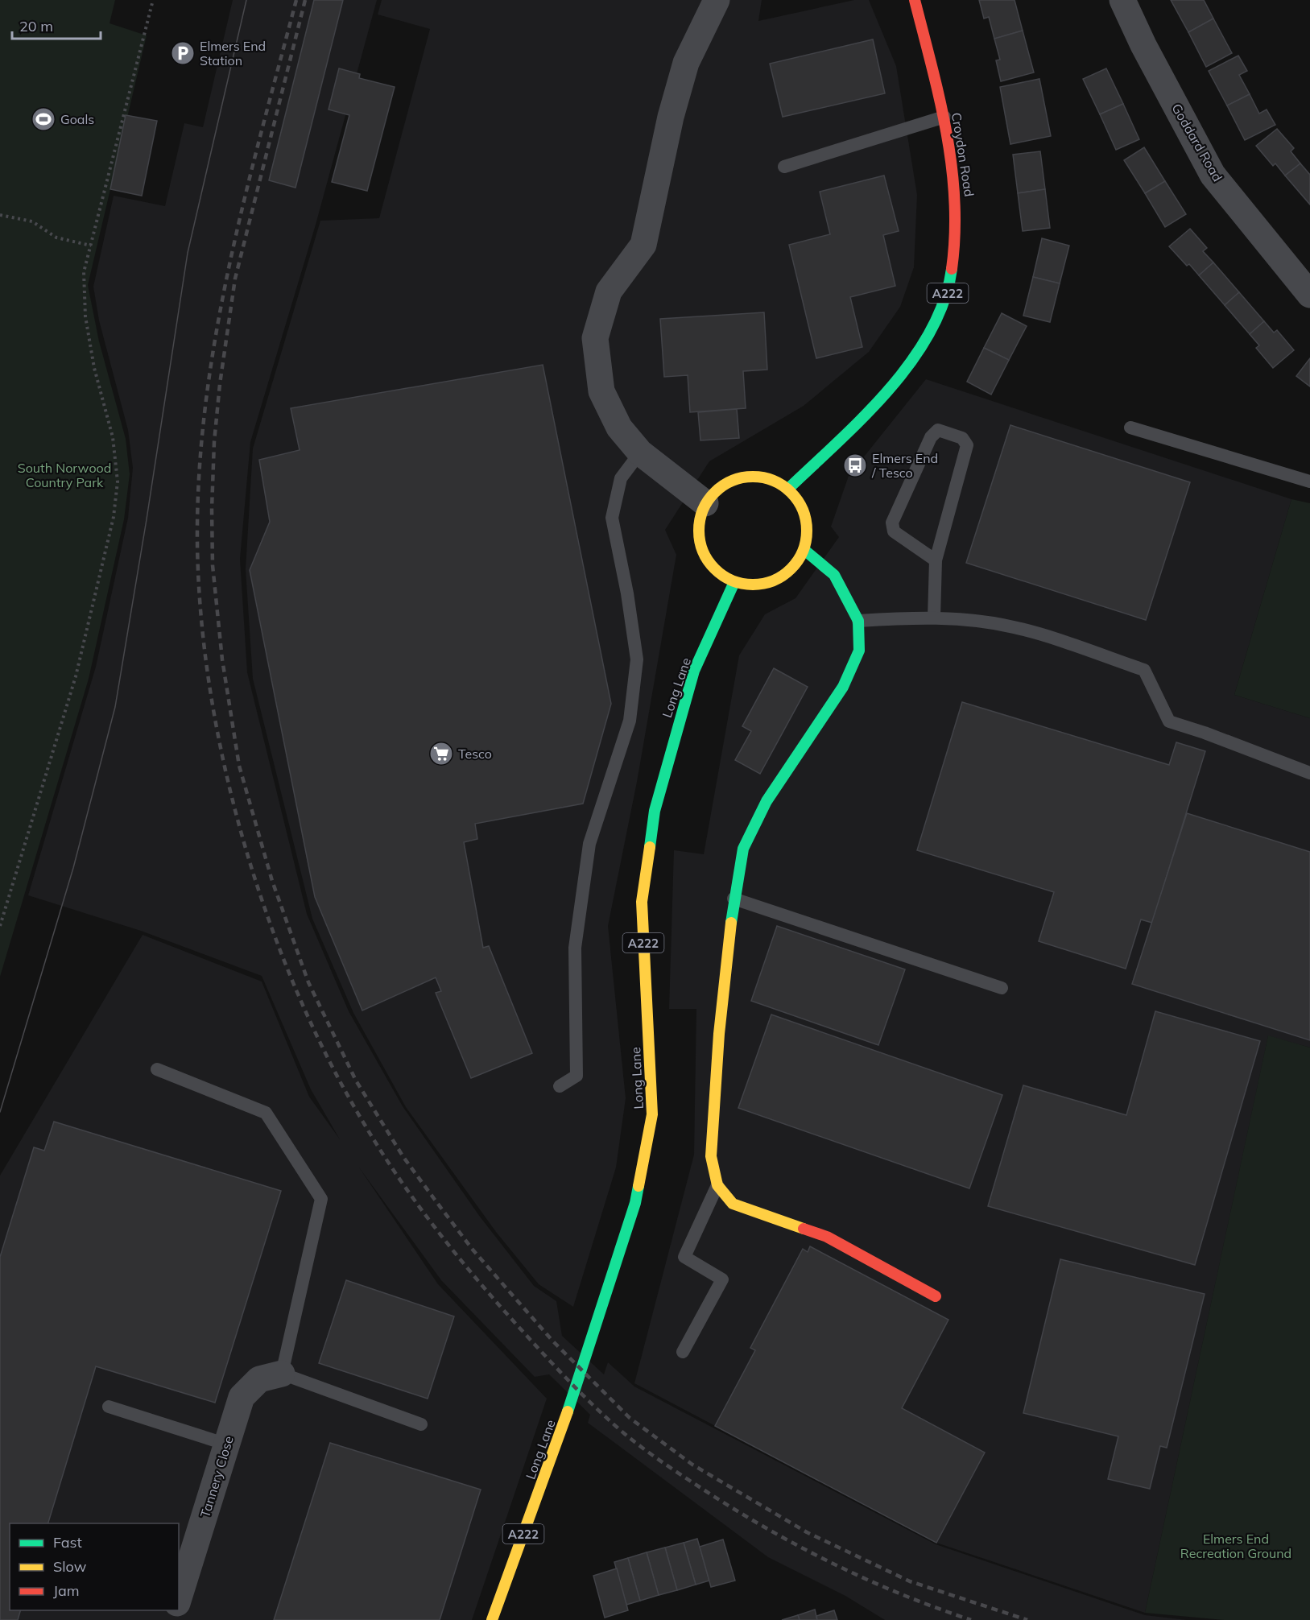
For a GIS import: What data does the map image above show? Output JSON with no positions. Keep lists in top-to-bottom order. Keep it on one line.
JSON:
{"streets":{"main road":["Croydon Road","A222","Long Lane"],"street":["Goddard Road","Tannery Close"]},"crossings":[["Croydon Road","Long Lane"]],"parks":["South Norwood Country Park","Elmers End Recreation Ground"],"places":{"parking":["Elmers End Station"],"sports":["Goals"],"bus stop":["Elmers End / Tesco"],"supermarket":["Tesco"]},"legend":["Fast","Slow","Jam"],"scale_bar":"20 m"}
